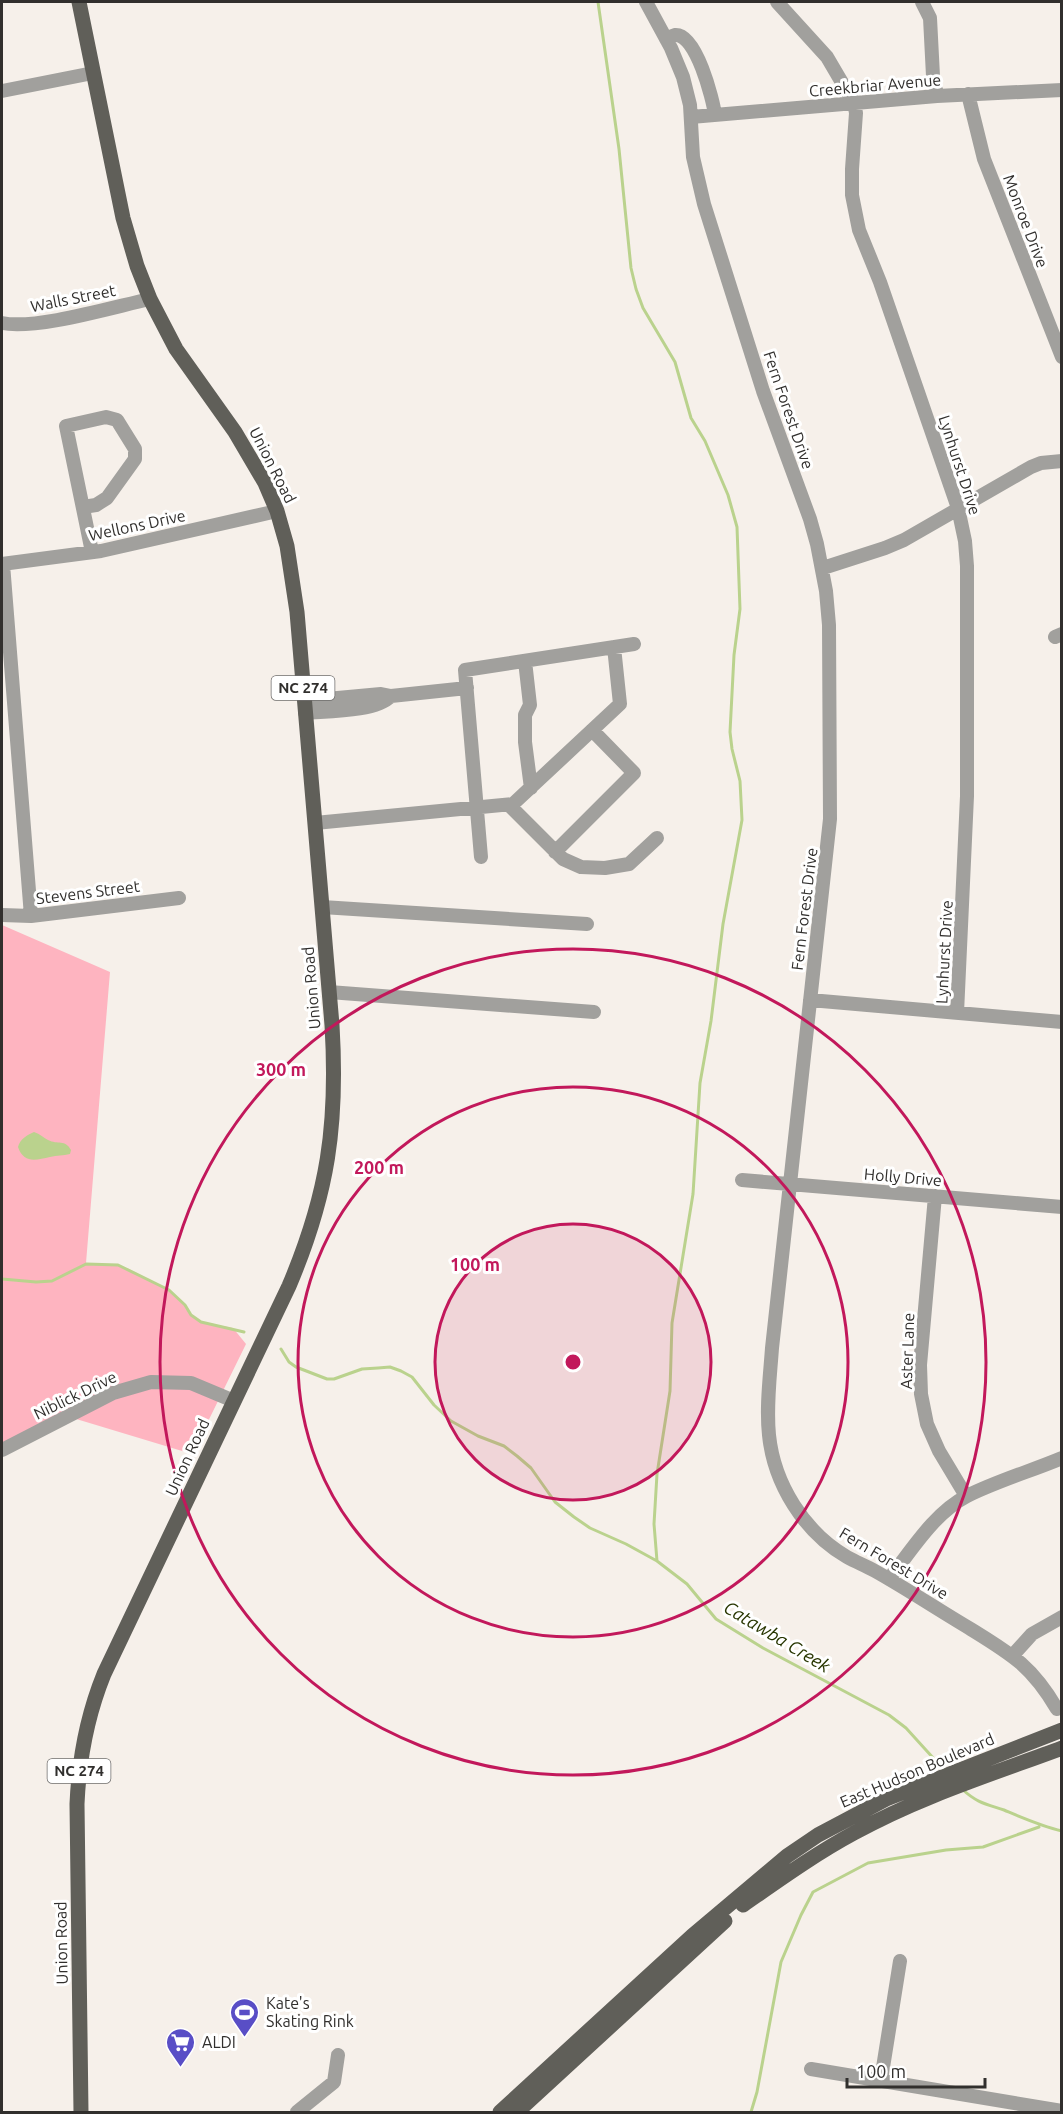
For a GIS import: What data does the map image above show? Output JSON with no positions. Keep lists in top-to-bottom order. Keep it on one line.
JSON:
{"streets":{"main road":["Union Road","NC 274","East Hudson Boulevard"],"street":["Creekbriar Avenue","Monroe Drive","Walls Street","Fern Forest Drive","Lynhurst Drive","Wellons Drive","Stevens Street","Holly Drive","Aster Lane","Niblick Drive"]},"crossings":[["Creekbriar Avenue","Monroe Drive"],["Creekbriar Avenue","Fern Forest Drive"],["Creekbriar Avenue","Lynhurst Drive"],["Walls Street","Union Road"],["Fern Forest Drive","Holly Drive"],["Union Road","Wellons Drive"],["Union Road","Niblick Drive"],["Holly Drive","Aster Lane"]],"water":["Catawba Creek"],"places":{"sports":["Kate's Skating Rink"],"supermarket":["ALDI"]},"scale_bar":"100 m","rings":["300 m","200 m","100 m"]}
